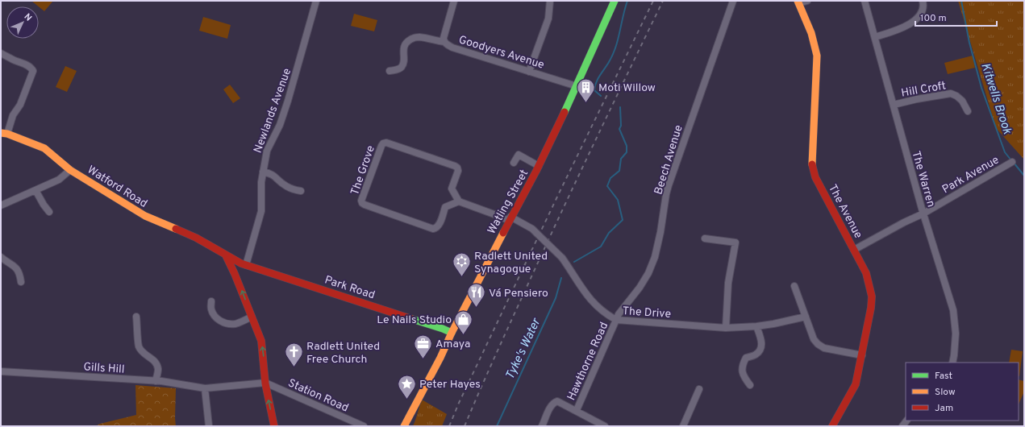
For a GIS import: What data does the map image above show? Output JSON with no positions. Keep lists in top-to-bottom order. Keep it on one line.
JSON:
{"streets":{"main road":["Watford Road","Watling Street","The Avenue","Park Road"],"street":["Goodyers Avenue","Hill Croft","Newlands Avenue","Beech Avenue","The Grove","Park Avenue","The Warren","The Drive","Hawthorne Road","Gills Hill","Station Road"]},"crossings":[["Goodyers Avenue","Watling Street"],["Hill Croft","The Warren"],["Newlands Avenue","Watford Road"],["Newlands Avenue","Park Road"],["Beech Avenue","The Drive"],["Beech Avenue","Hawthorne Road"],["Park Avenue","The Warren"],["Park Avenue","The Avenue"],["Watford Road","Park Road"],["Watling Street","Park Road"],["Watling Street","The Drive"],["The Drive","Hawthorne Road"],["Gills Hill","Station Road"]],"water":["Kitwells Brook","Tyke's Water"],"places":{"building":["Moti Willow"],"synagogue":["Radlett United Synagogue"],"restaurant":["Vá Pensiero"],"shop":["Le Nails Studio"],"office":["Amaya"],"church":["Radlett United Free Church"],"place":["Peter Hayes"]},"legend":["Fast","Slow","Jam"],"scale_bar":"100 m","north":"top right"}
